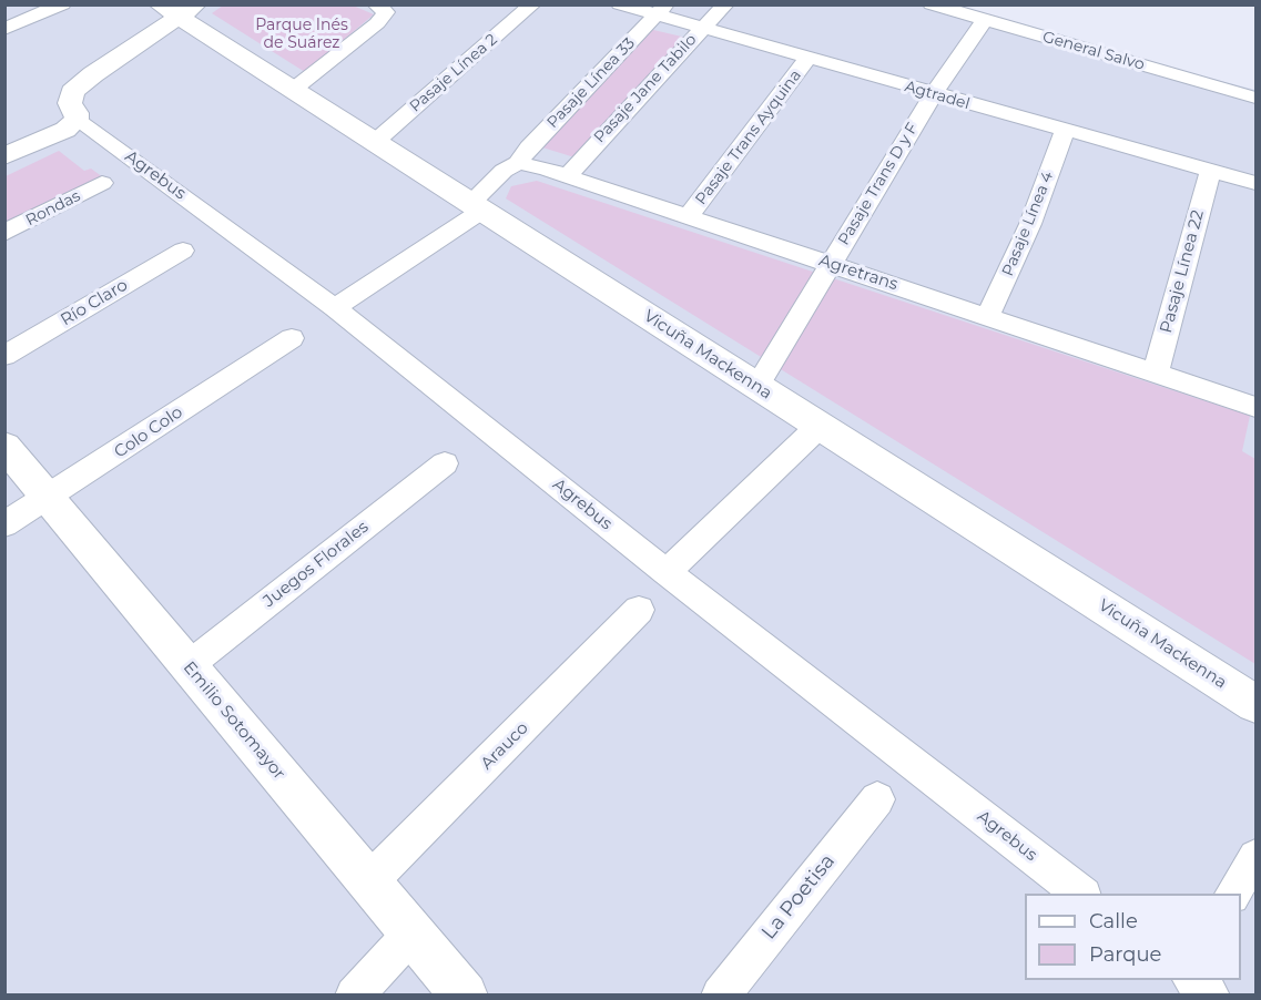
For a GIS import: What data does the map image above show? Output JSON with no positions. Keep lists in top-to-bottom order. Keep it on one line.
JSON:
{"streets":{"street":["General Salvo","Pasaje Línea 2","Pasaje Línea 33","Pasaje Jane Tabilo","Agtradel","Pasaje Trans Ayquina","Agrebus","Pasaje Trans D y F","Rondas","Pasaje Línea 4","Pasaje Línea 22","Agretrans","Río Claro","Vicuña Mackenna","Colo Colo","Juegos Florales","Emilio Sotomayor","Arauco","La Poetisa"]},"crossings":[["General Salvo","Pasaje Trans D y F"],["Pasaje Línea 2","Vicuña Mackenna"],["Pasaje Línea 33","Agtradel"],["Pasaje Línea 33","Agretrans"],["Pasaje Jane Tabilo","Agtradel"],["Pasaje Jane Tabilo","Agretrans"],["Agtradel","Pasaje Trans Ayquina"],["Agtradel","Pasaje Trans D y F"],["Agtradel","Pasaje Línea 4"],["Agtradel","Pasaje Línea 22"],["Pasaje Trans Ayquina","Agretrans"],["Pasaje Trans D y F","Agretrans"],["Pasaje Trans D y F","Vicuña Mackenna"],["Pasaje Línea 4","Agretrans"],["Pasaje Línea 22","Agretrans"],["Colo Colo","Emilio Sotomayor"],["Juegos Florales","Emilio Sotomayor"],["Emilio Sotomayor","Arauco"]],"parks":["Parque Inés de Suárez"],"legend":["Calle","Parque"]}
